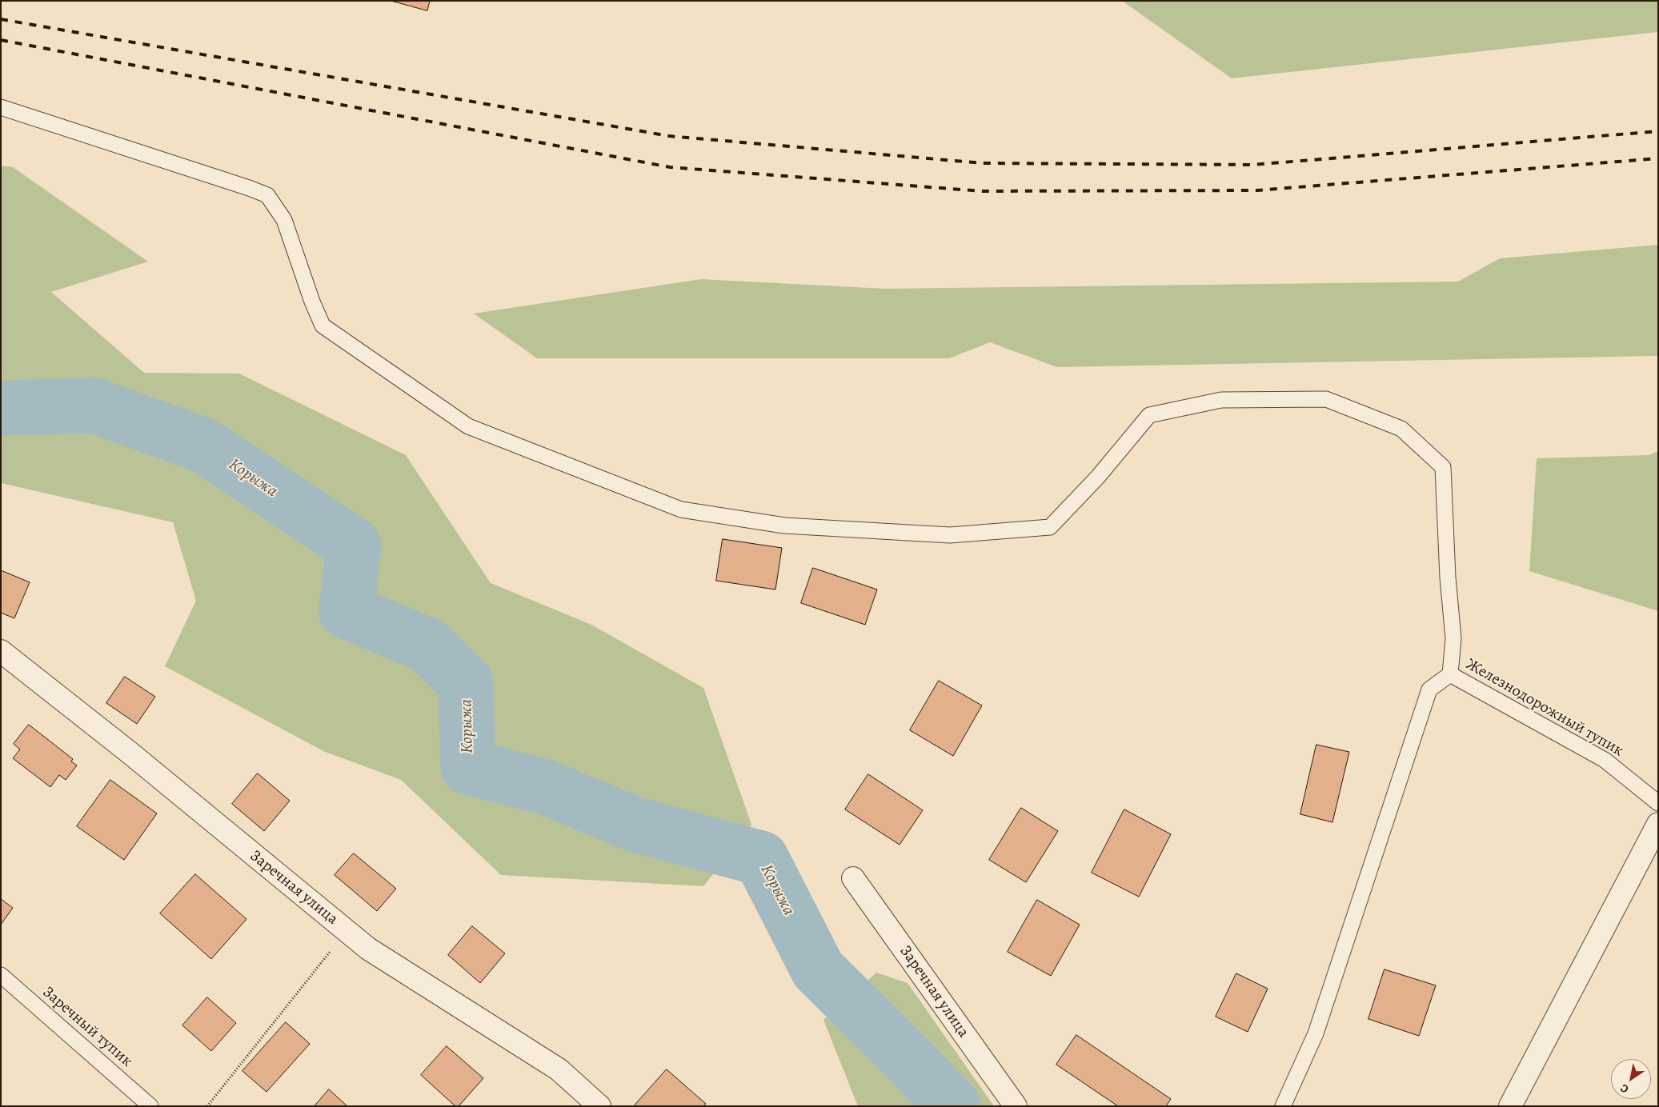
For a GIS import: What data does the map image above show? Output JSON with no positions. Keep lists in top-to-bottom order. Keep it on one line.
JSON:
{"streets":{"street":["Заречная улица"],"lane":["Железнодорожный тупик","Заречный тупик"]},"water":["Корыжа"],"north":"bottom left"}
